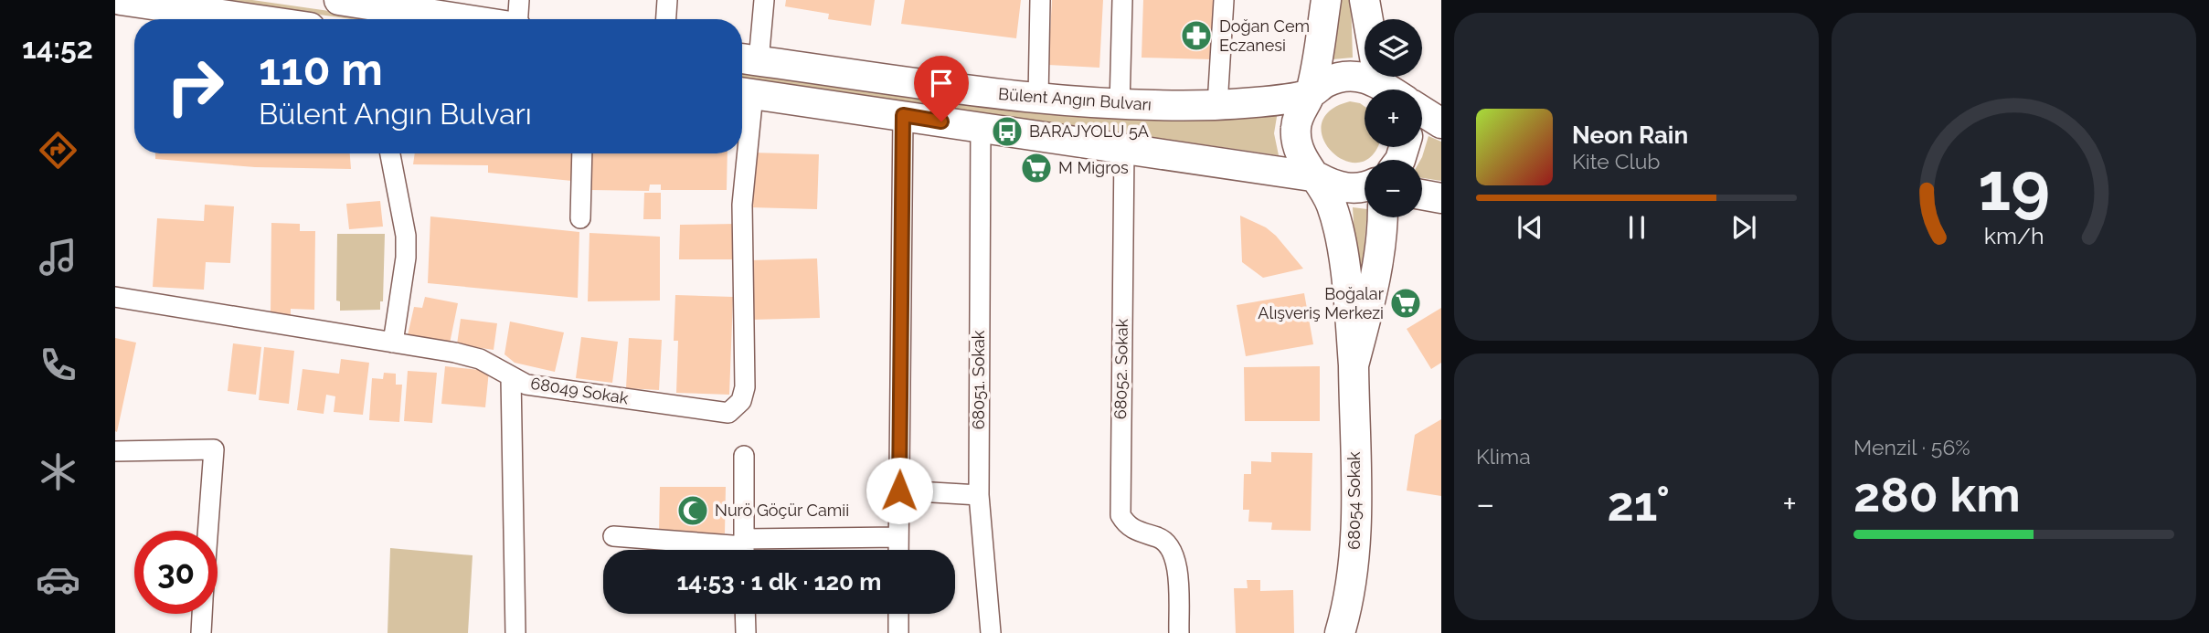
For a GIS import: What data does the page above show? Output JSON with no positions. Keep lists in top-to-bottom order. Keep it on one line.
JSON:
{"streets":{"main road":["Bülent Angın Bulvarı","68054 Sokak"],"street":["68052. Sokak","68051. Sokak","68049 Sokak"]},"places":{"pharmacy":["Doğan Cem Eczanesi"],"bus stop":["BARAJYOLU 5A"],"supermarket":["M Migros","Boğalar Alışveriş Merkezi"],"mosque":["Nurö Göçür Camii"]},"page":{"tabs":"14:52","map_buttons":["+","−"],"turn":["110 m","Bülent Angın Bulvarı"],"song":["Neon Rain","Kite Club"],"tile":["Klima",["Menzil · 56%","280 km"]],"heat":["−","21°","+"],"limit":"30","trip":"14:53 · 1 dk · 120 m","gauge":["19","km/h"]}}
